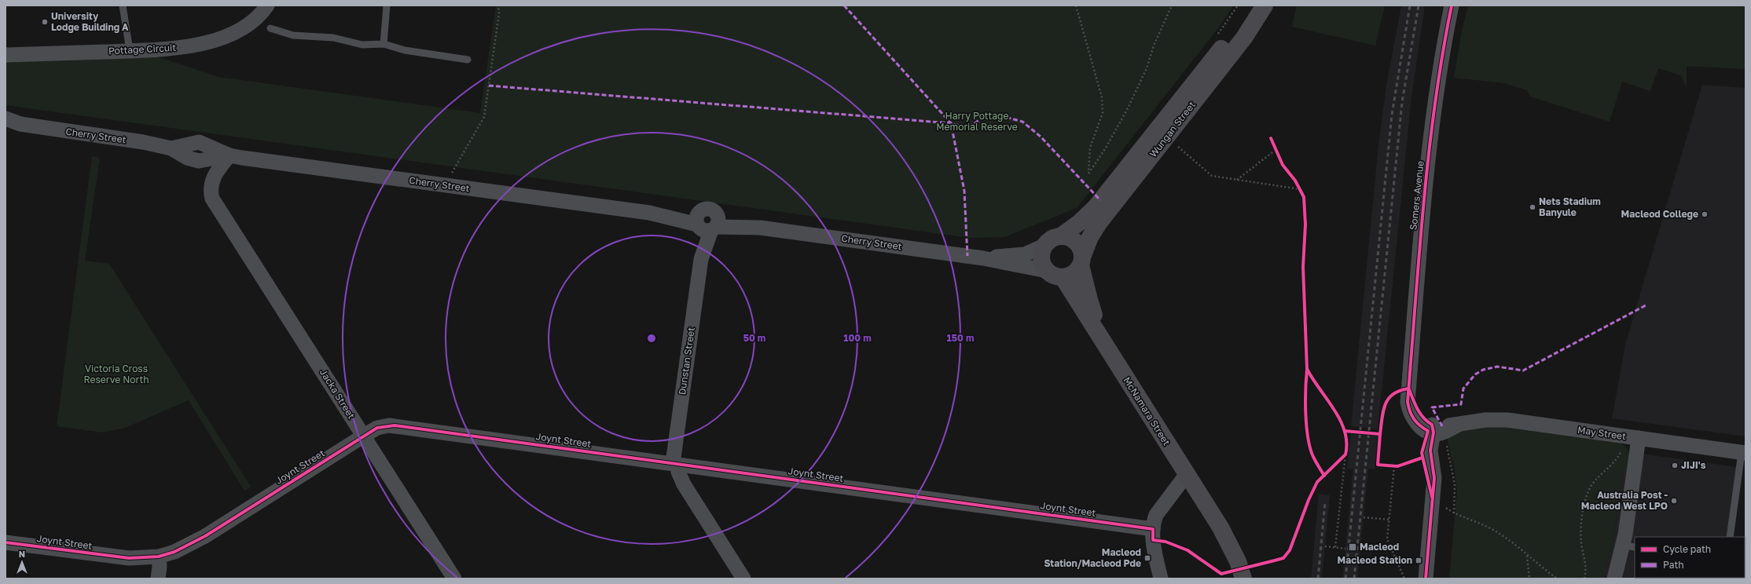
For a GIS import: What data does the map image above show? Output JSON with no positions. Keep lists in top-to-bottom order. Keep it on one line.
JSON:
{"streets":{"street":["Pottage Circuit","Wungan Street","Cherry Street","Somers Avenue","Dunstan Street","Jacka Street","McNamara Street","May Street","Joynt Street"]},"crossings":[["Wungan Street","Cherry Street"],["Wungan Street","McNamara Street"],["Cherry Street","Dunstan Street"],["Cherry Street","Jacka Street"],["Cherry Street","McNamara Street"],["Somers Avenue","May Street"],["Dunstan Street","Joynt Street"],["Jacka Street","Joynt Street"]],"parks":["Harry Pottage Memorial Reserve","Victoria Cross Reserve North"],"places":{"other":["University Lodge Building A","Nets Stadium Banyule","Macleod College","JIJI's","Australia Post - Macleod West LPO"],"transit":["Macleod","Macleod Station/Macleod Pde","Macleod Station"]},"legend":["Cycle path","Path"],"north":"top","rings":["50 m","100 m","150 m"]}
